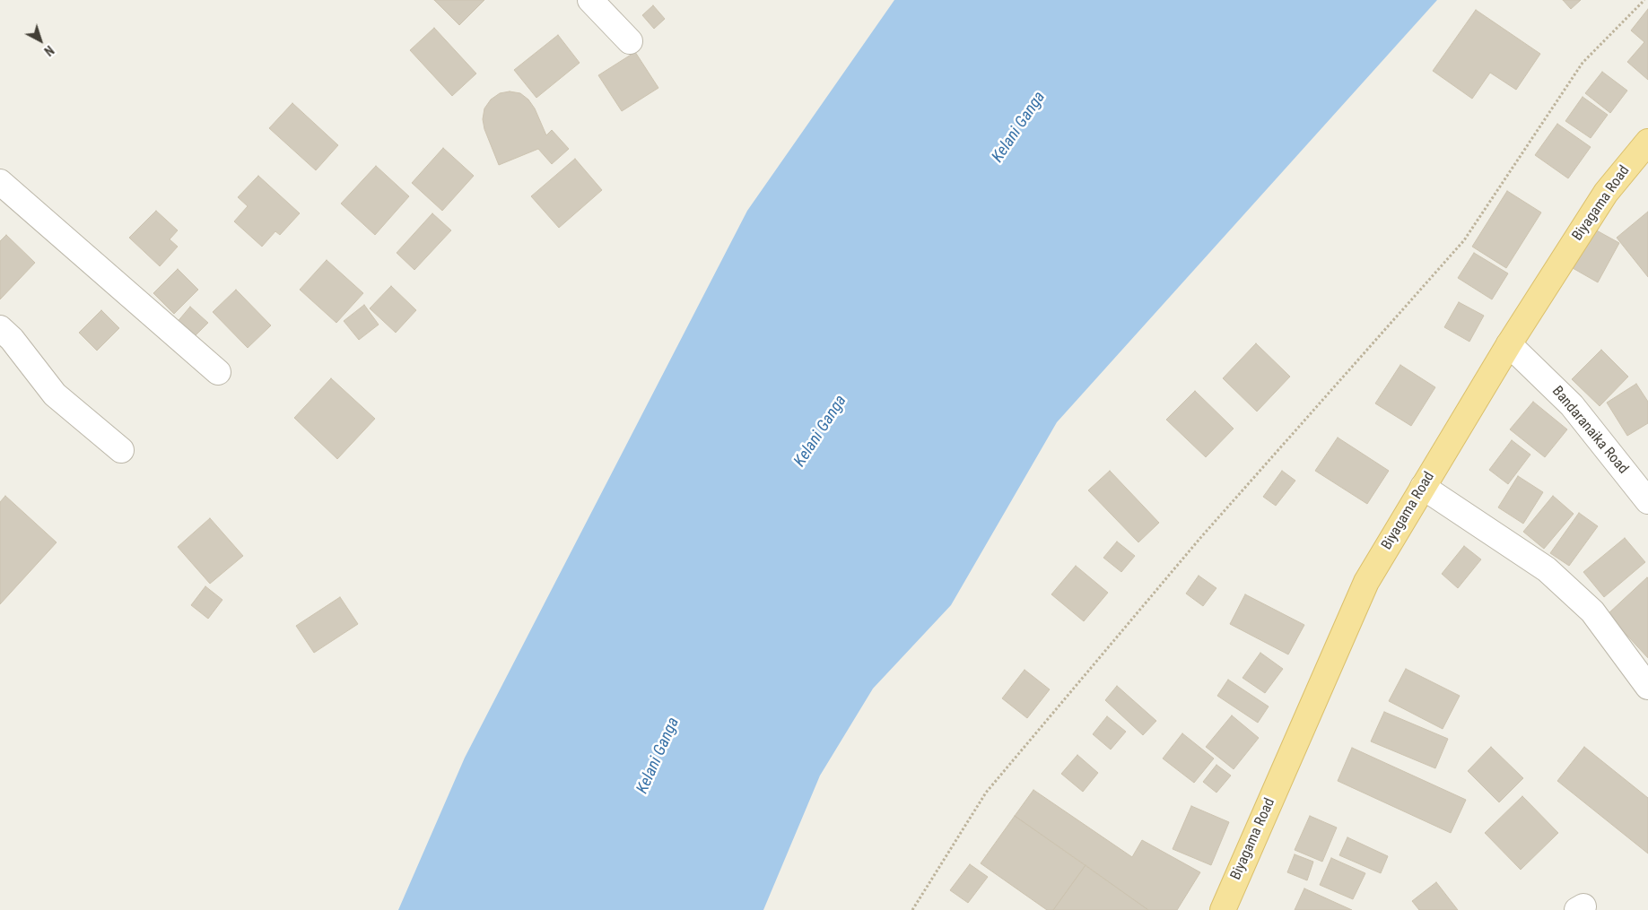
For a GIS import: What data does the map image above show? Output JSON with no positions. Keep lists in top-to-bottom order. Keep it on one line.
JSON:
{"streets":{"main road":["Biyagama Road"],"street":["Bandaranaika Road"]},"crossings":[["Biyagama Road","Bandaranaika Road"]],"water":["Kelani Ganga"],"north":"bottom right"}
